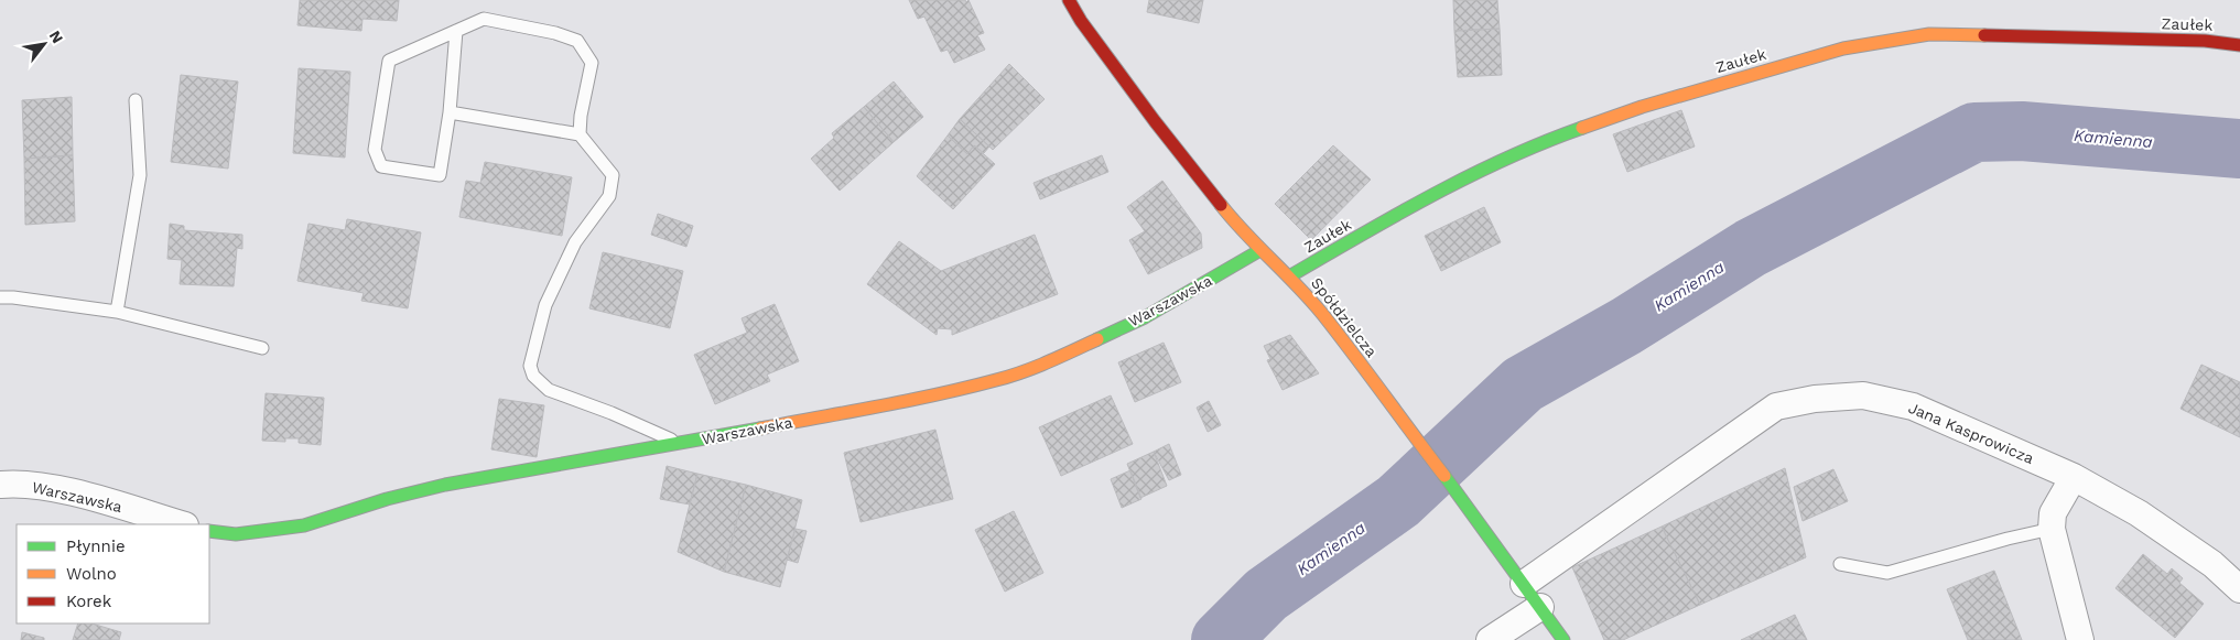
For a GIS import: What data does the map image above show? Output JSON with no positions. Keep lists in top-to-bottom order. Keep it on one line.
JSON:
{"streets":{"street":["Zaułek","Warszawska","Spółdzielcza","Jana Kasprowicza"]},"crossings":[["Zaułek","Spółdzielcza"],["Warszawska","Spółdzielcza"],["Spółdzielcza","Jana Kasprowicza"]],"water":["Kamienna"],"legend":["Płynnie","Wolno","Korek"],"north":"top right"}
